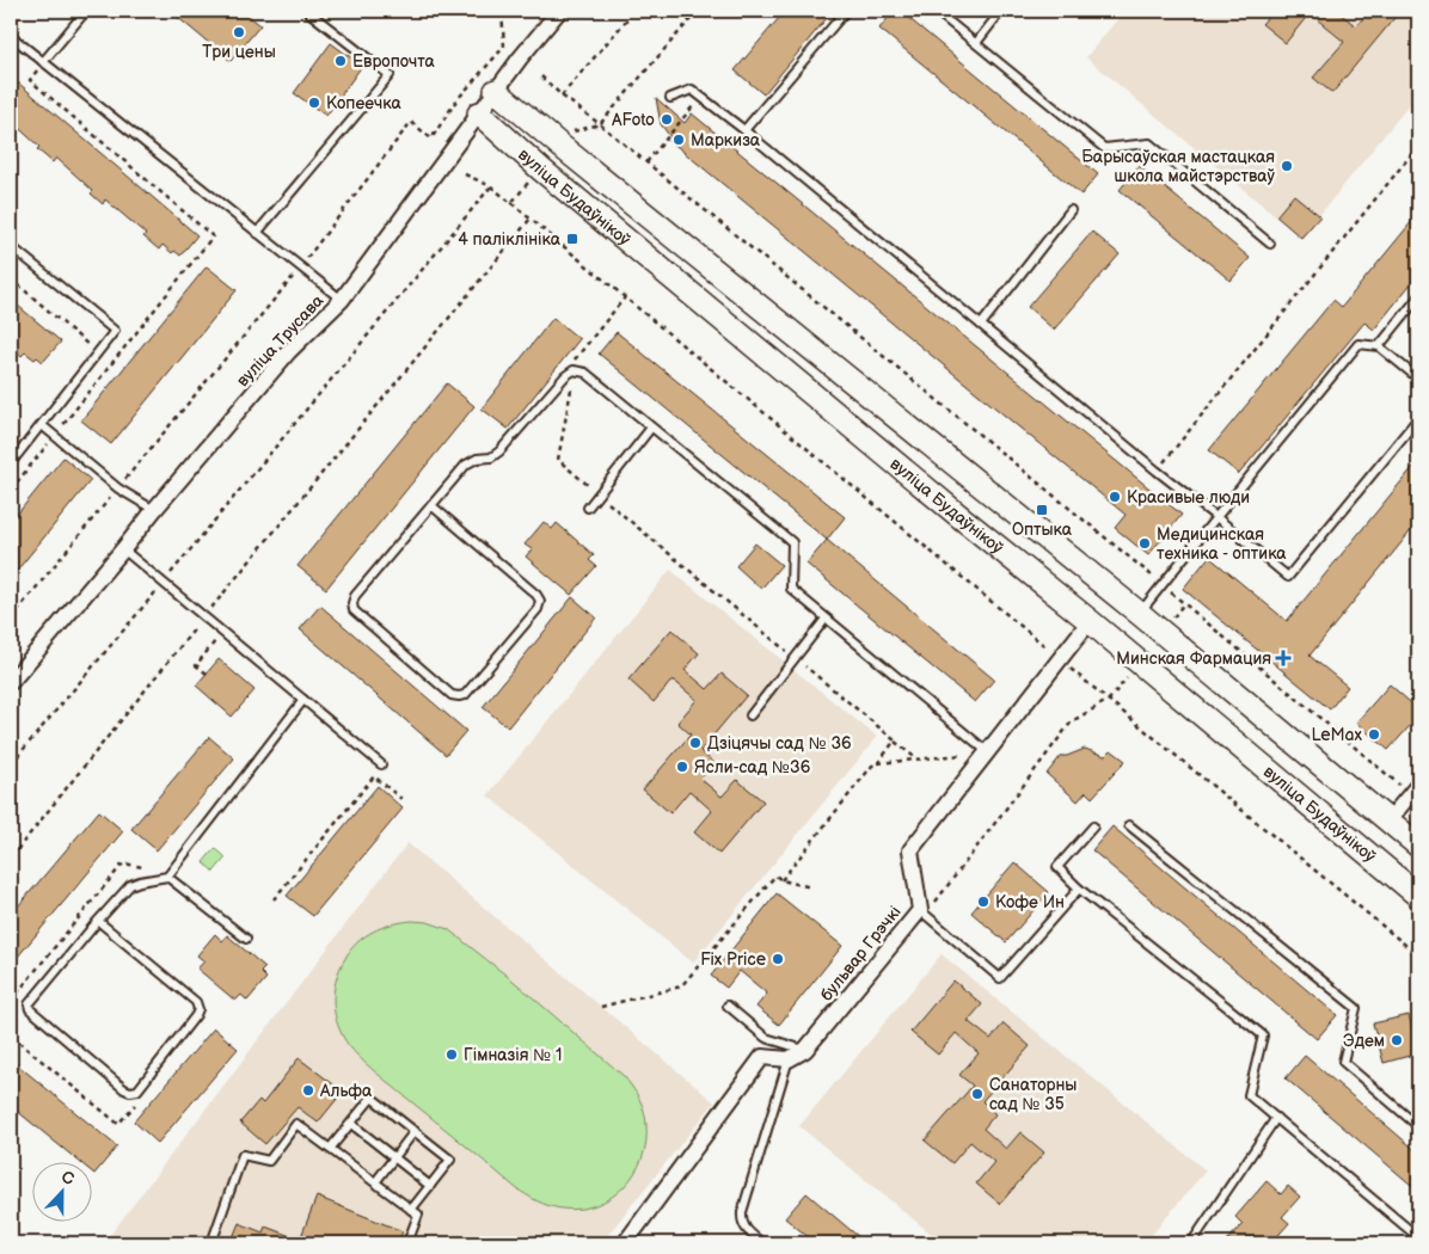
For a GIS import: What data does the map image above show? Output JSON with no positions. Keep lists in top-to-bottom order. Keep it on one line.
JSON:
{"streets":{"street":["вуліца Будаўнікоў","вуліца Трусава","бульвар Грэчкі"]},"crossings":[["вуліца Будаўнікоў","вуліца Трусава"],["вуліца Будаўнікоў","бульвар Грэчкі"]],"places":{"other":["Три цены","Европочта","Копеечка","AFoto","Маркиза","Барысаўская мастацкая школа майстэрстваў","Красивые люди","Медицинская техника - оптика","LeMax","Дзіцячы сад № 36","Ясли-сад №36","Кофе Ин","Fix Price","Эдем","Гімназія № 1","Альфа","Санаторны сад № 35"],"transit":["4 паліклініка","Оптыка"],"health":["Минская Фармация"]},"north":"top"}
